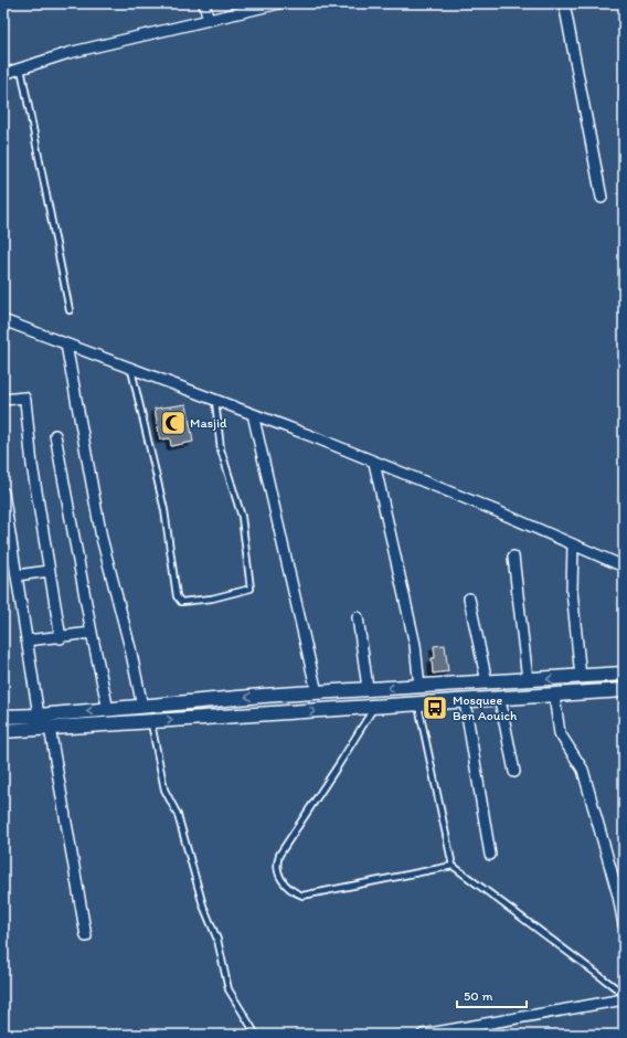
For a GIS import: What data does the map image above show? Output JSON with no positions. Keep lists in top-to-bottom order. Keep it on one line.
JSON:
{"places":{"mosque":["Masjid"],"bus stop":["Mosquee Ben Aouich"]},"scale_bar":"50 m"}
